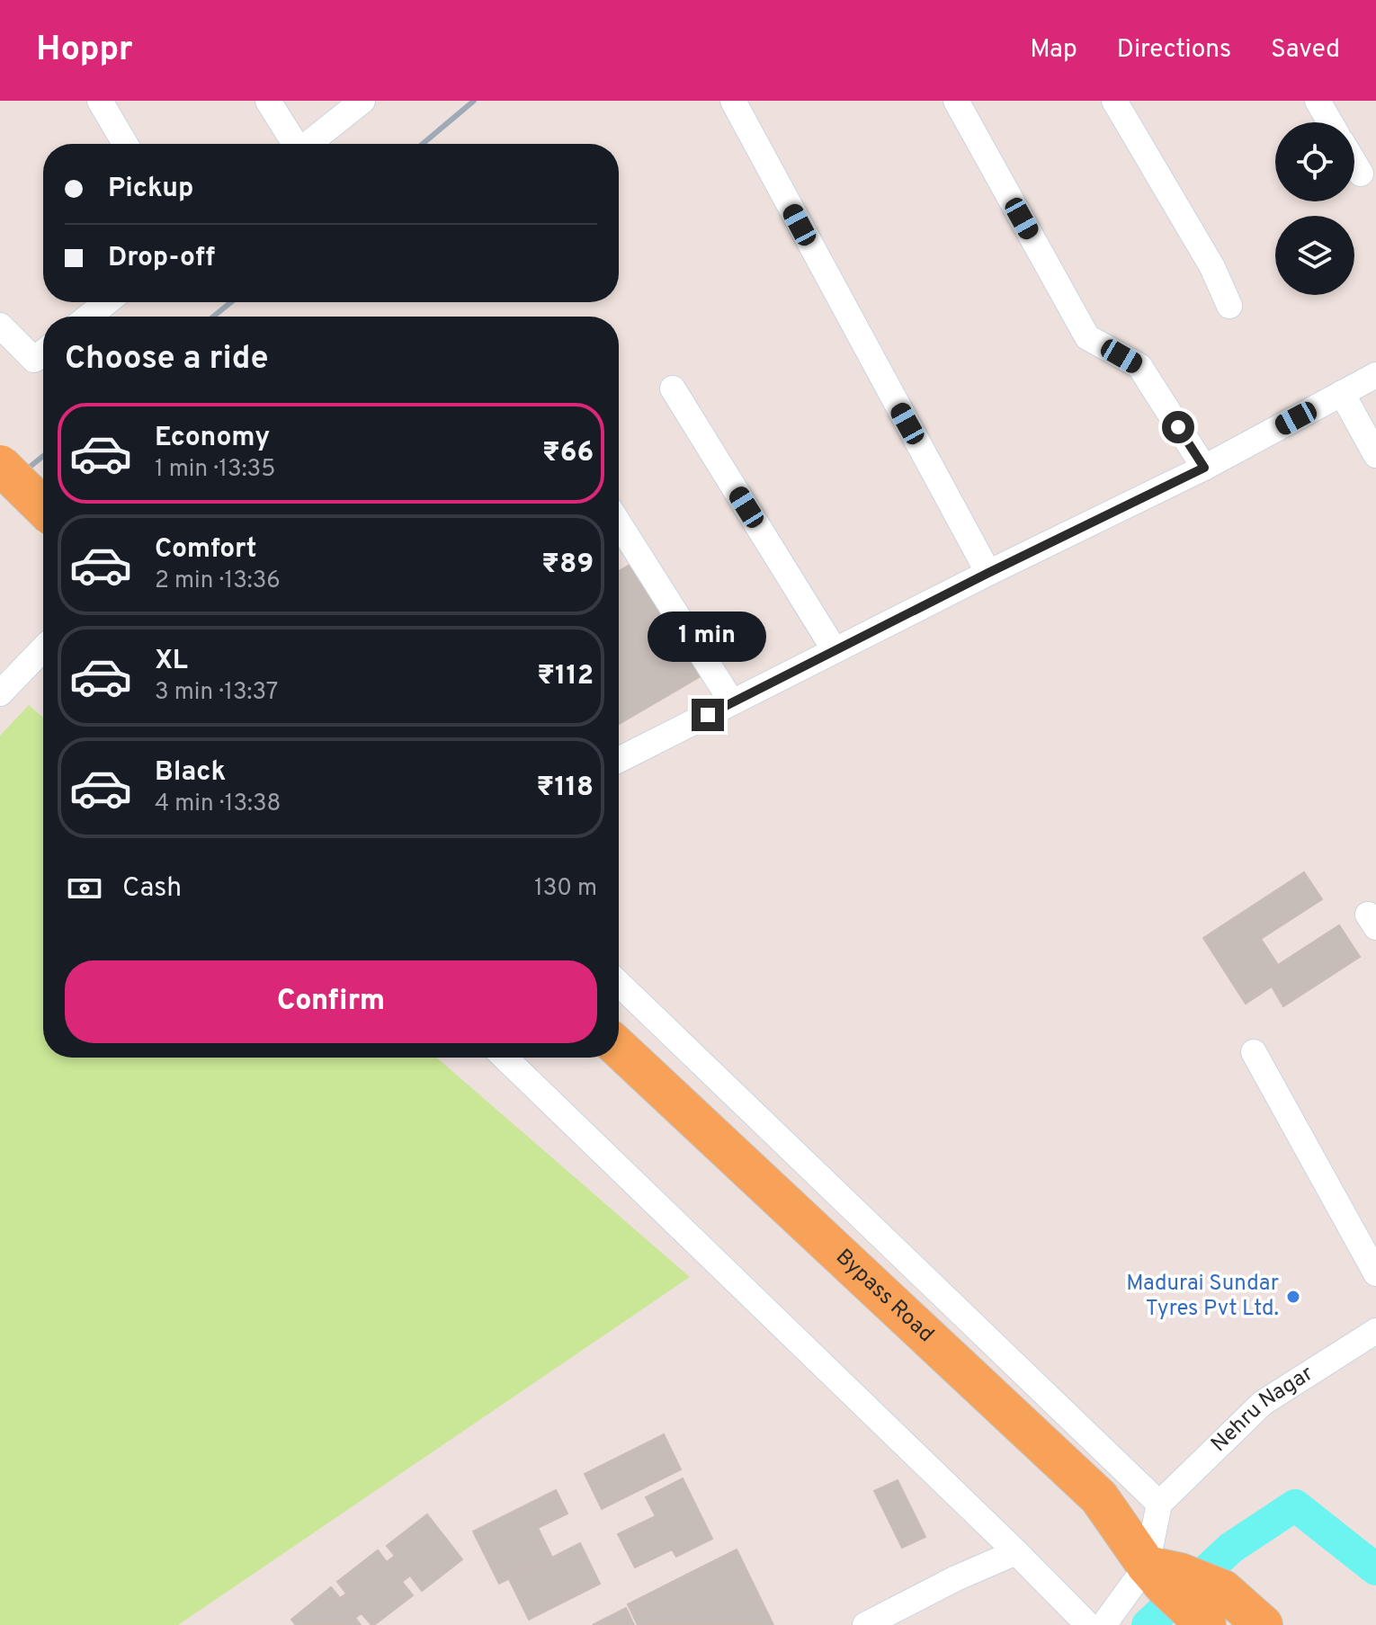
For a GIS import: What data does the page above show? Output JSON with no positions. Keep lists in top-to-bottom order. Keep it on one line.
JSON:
{"streets":{"main road":["Bypass Road"],"street":["Nehru Nagar"]},"places":["Madurai Sundar Tyres Pvt Ltd."],"page":{"header":"Hoppr","nav":["Map","Directions","Saved"],"banner":["Pickup","Drop-off"],"heading":"Choose a ride","list":[{"name":"Economy","note":"1 min · 13:35","value":"₹66"},{"name":"Comfort","note":"2 min · 13:36","value":"₹89"},{"name":"XL","note":"3 min · 13:37","value":"₹112"},{"name":"Black","note":"4 min · 13:38","value":"₹118"}],"bubble":"1 min","pay":["Cash","130 m"],"buttons":"Confirm"}}
